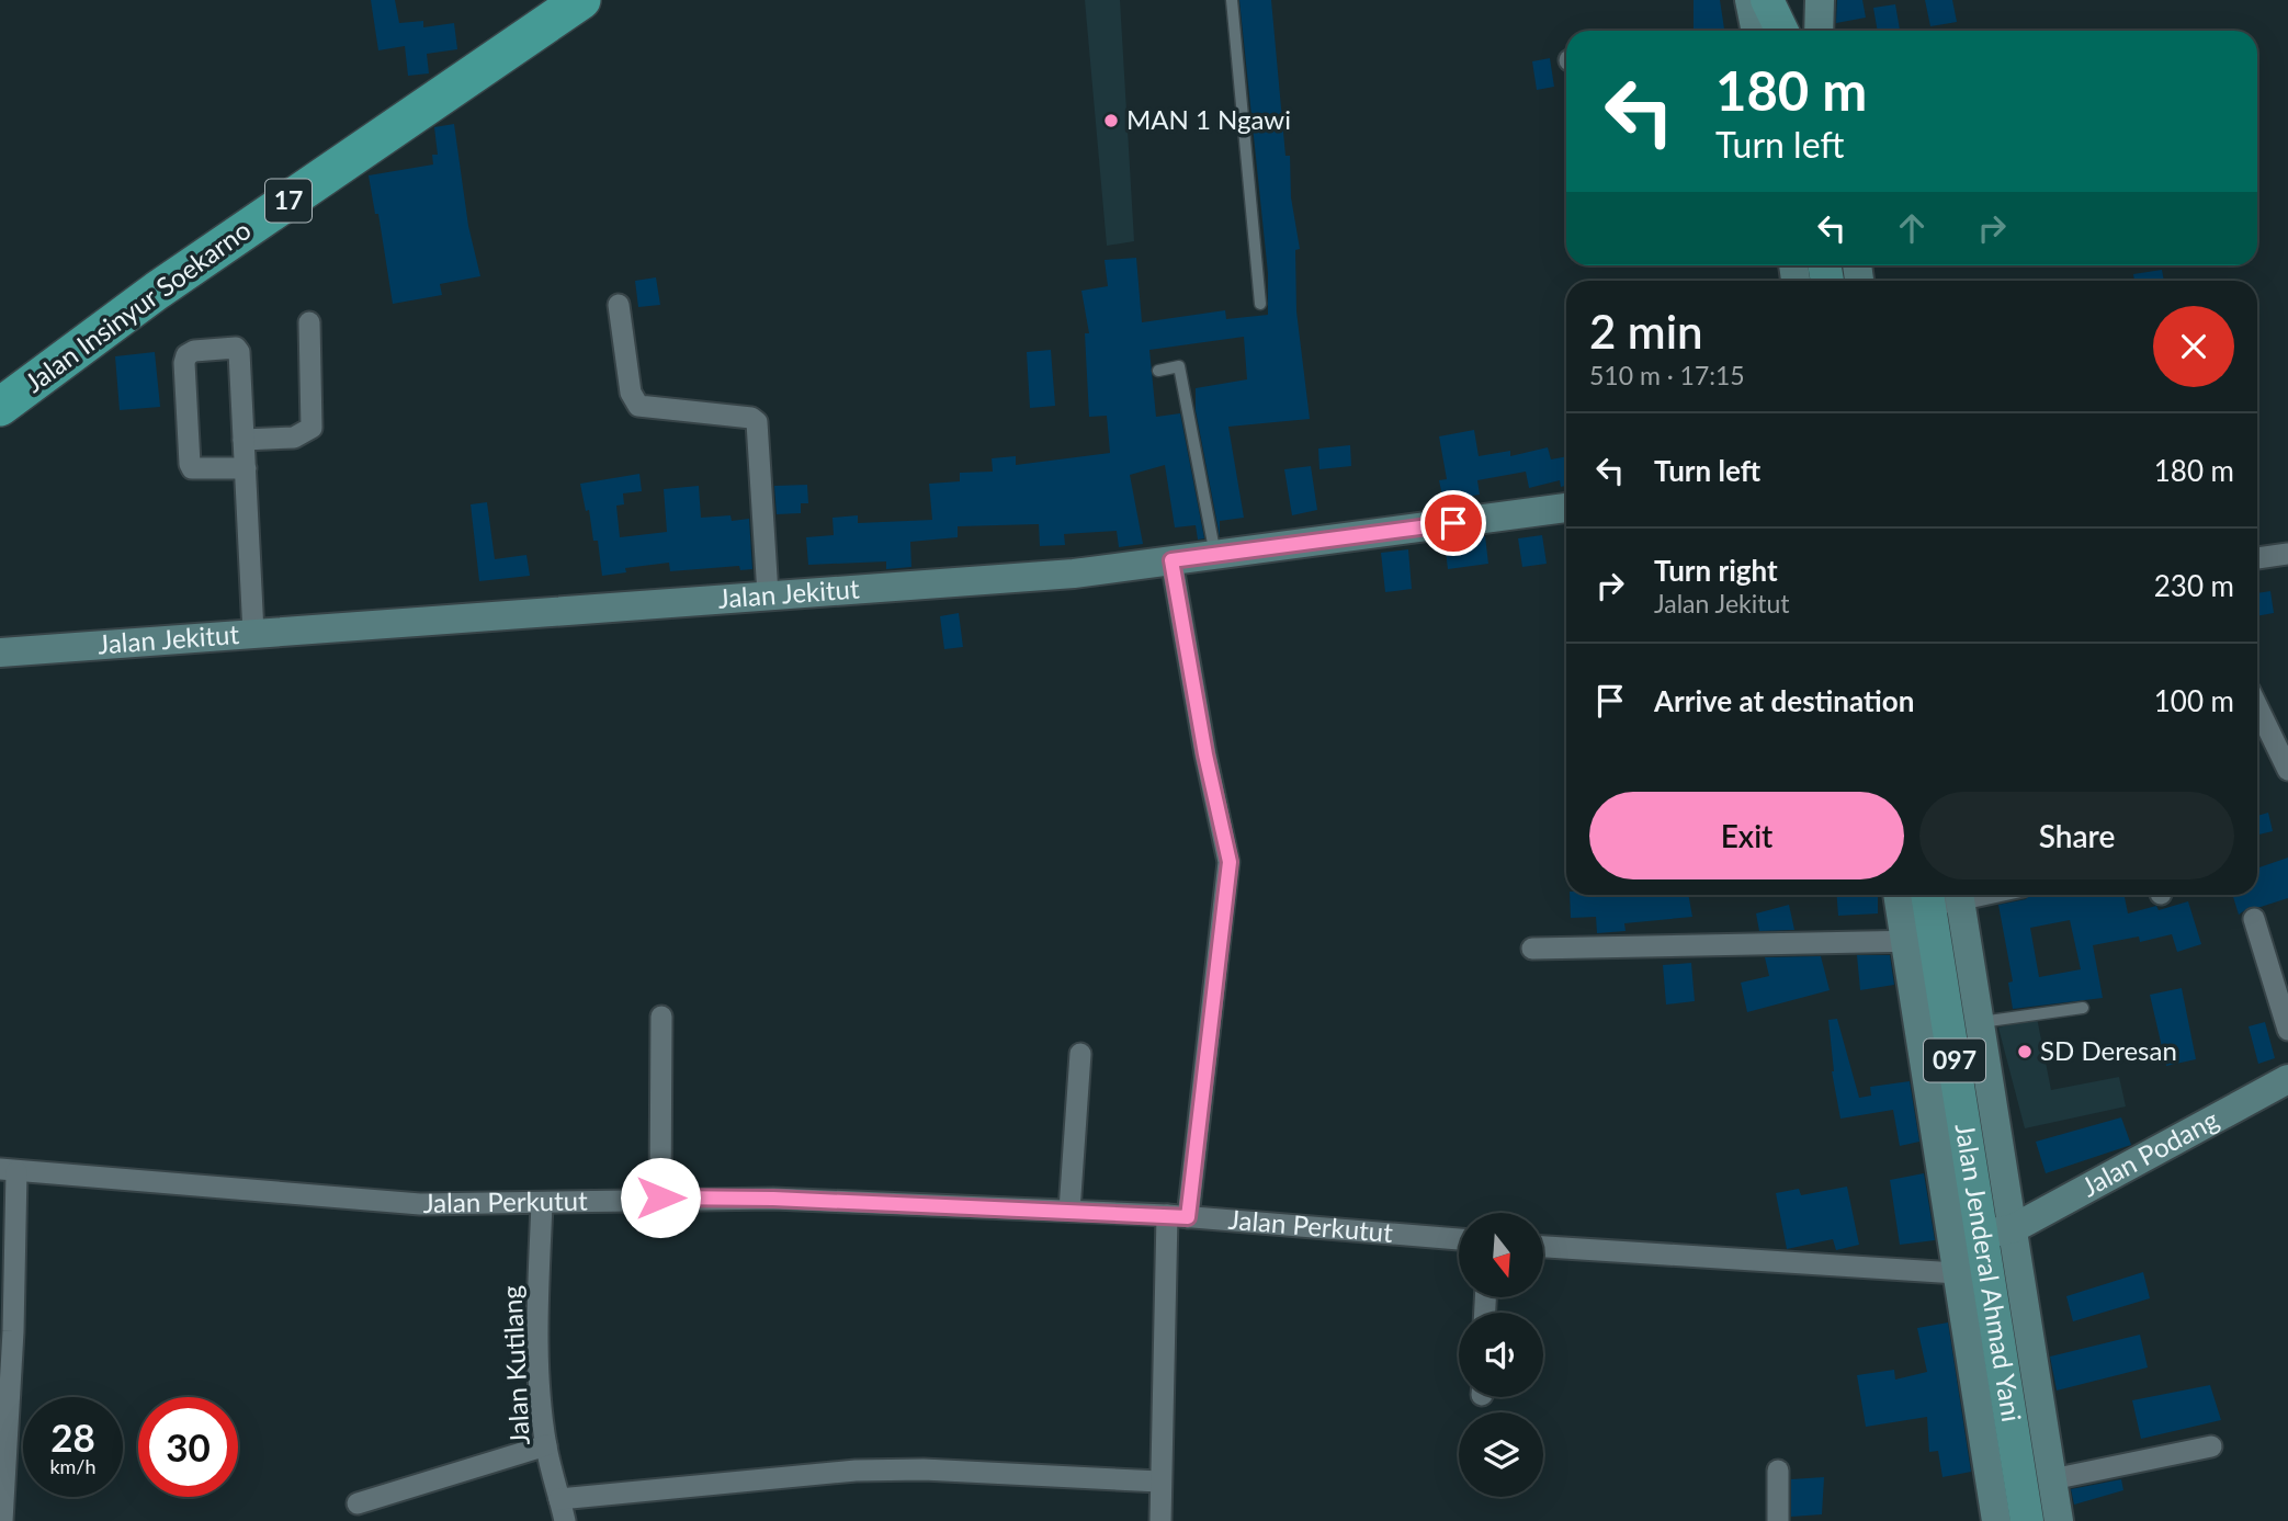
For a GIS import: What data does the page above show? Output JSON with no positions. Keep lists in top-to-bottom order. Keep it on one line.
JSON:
{"streets":{"highway":["17","Jalan Insinyur Soekarno"],"main road":["097","Jalan Jenderal Ahmad Yani"],"street":["Jalan Jekitut","Jalan Podang","Jalan Perkutut","Jalan Kutilang"]},"crossings":[["Jalan Podang","Jalan Jenderal Ahmad Yani"],["Jalan Perkutut","Jalan Kutilang"]],"places":["MAN 1 Ngawi","SD Deresan"],"north":"bottom","page":{"turn":["180 m","Turn left"],"heading":["2 min","510 m · 17:15"],"list":[{"name":"Turn left","value":"180 m"},{"name":"Turn right","note":"Jalan Jekitut","value":"230 m"},{"name":"Arrive at destination","value":"100 m"}],"buttons":["Exit","Share"],"speed":"28 km/h","limit":"30"}}
